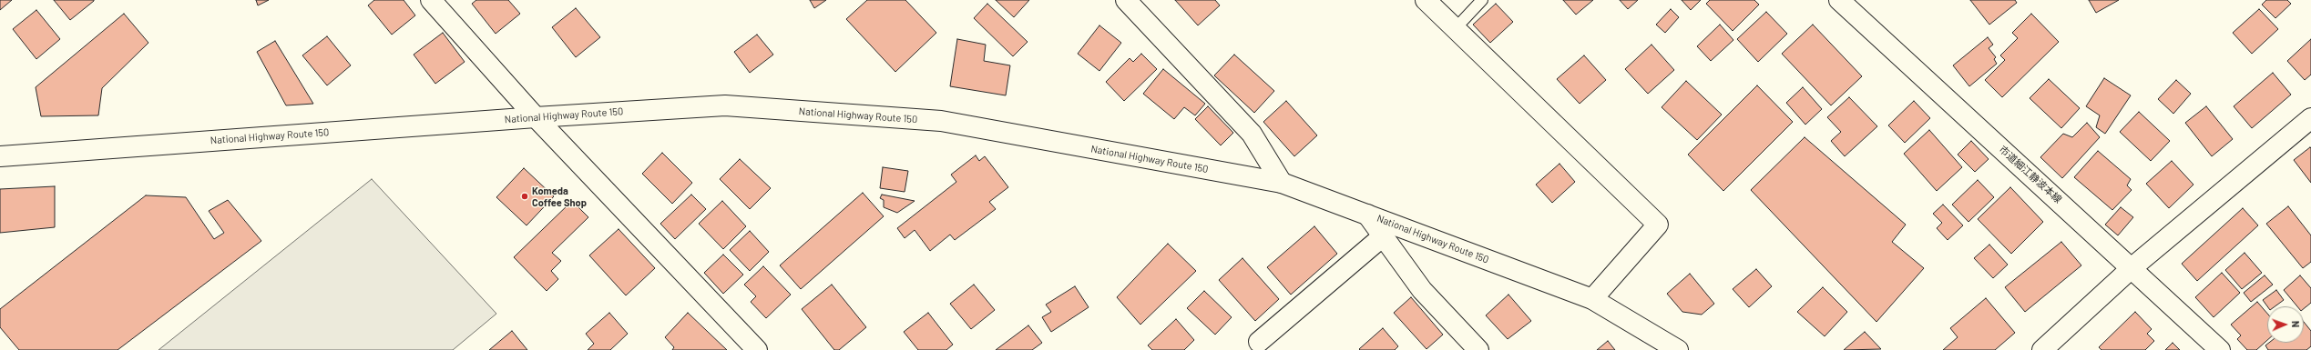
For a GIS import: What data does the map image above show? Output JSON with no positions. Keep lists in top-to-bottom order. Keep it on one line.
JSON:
{"streets":{"main road":["National Highway Route 150","市道細江静波本線"]},"places":["Komeda Coffee Shop"],"north":"right"}
